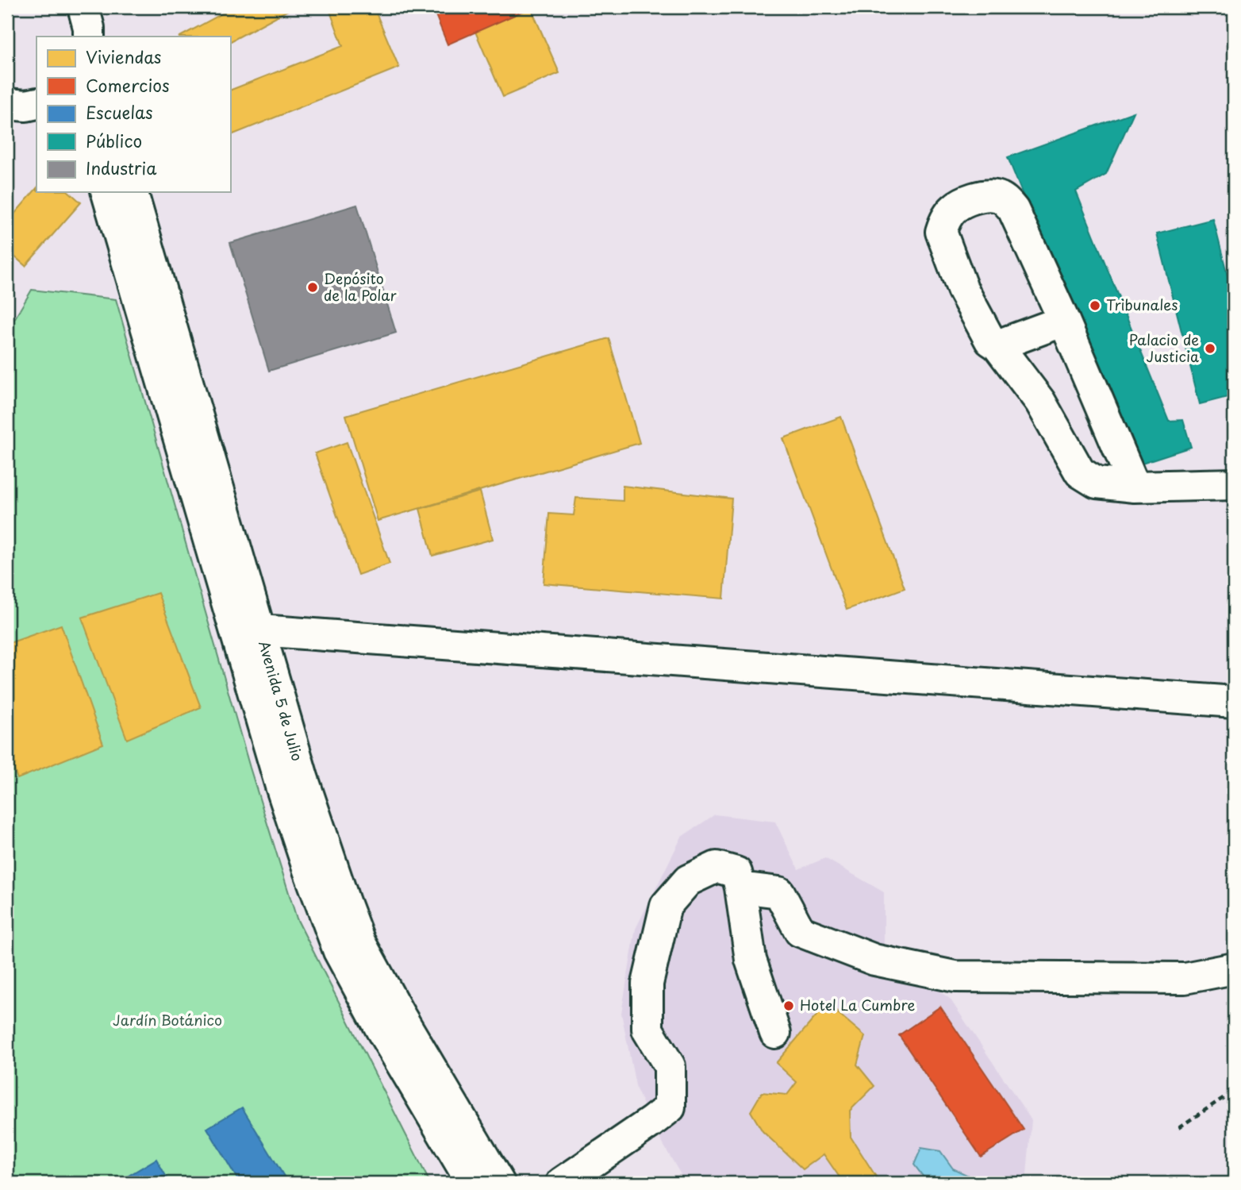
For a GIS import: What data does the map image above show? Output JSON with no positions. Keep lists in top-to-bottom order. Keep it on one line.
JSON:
{"streets":{"street":["Avenida 5 de Julio"]},"parks":["Jardín Botánico"],"places":["Depósito de la Polar","Tribunales","Palacio de Justicia","Hotel La Cumbre"],"legend":["Viviendas","Comercios","Escuelas","Público","Industria"]}
